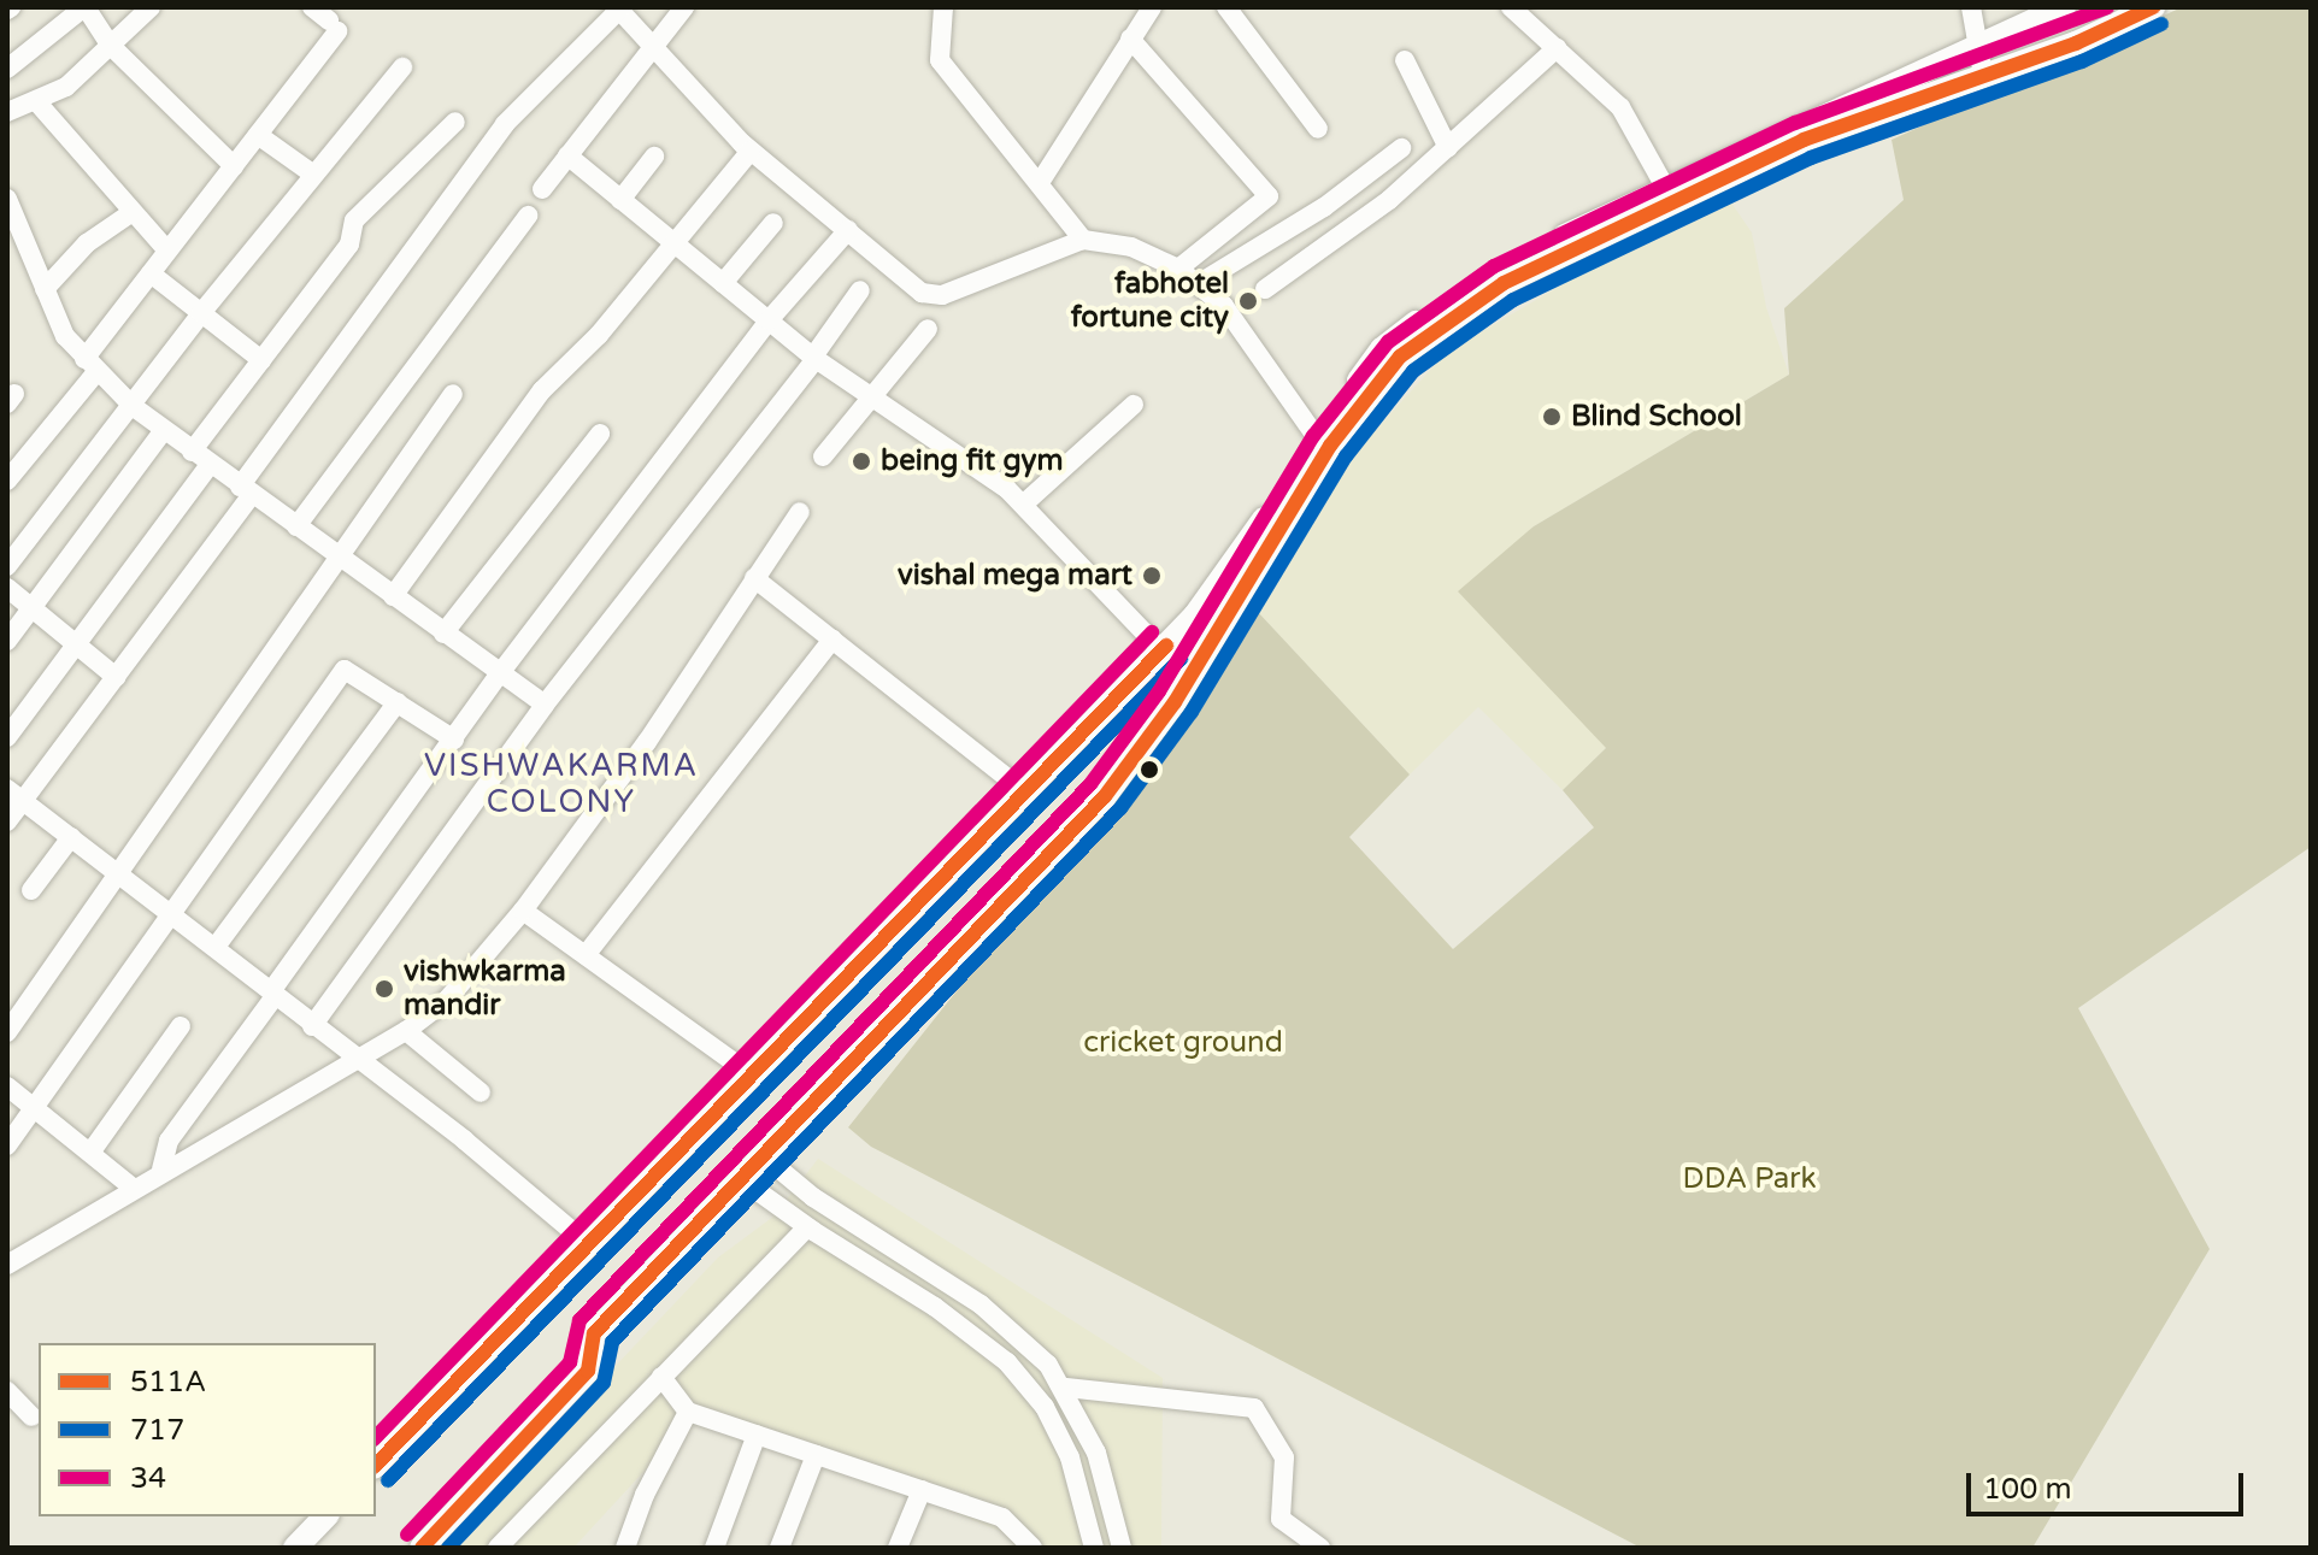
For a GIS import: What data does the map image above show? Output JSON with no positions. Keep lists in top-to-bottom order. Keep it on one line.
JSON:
{"districts":["VISHWAKARMA COLONY"],"parks":["cricket ground","DDA Park"],"places":["fabhotel fortune city","Blind School","being fit gym","vishal mega mart","vishwkarma mandir"],"lines":["transit line 511A","transit line 34","transit line 717"],"legend":["511A","717","34"],"scale_bar":"100 m"}
